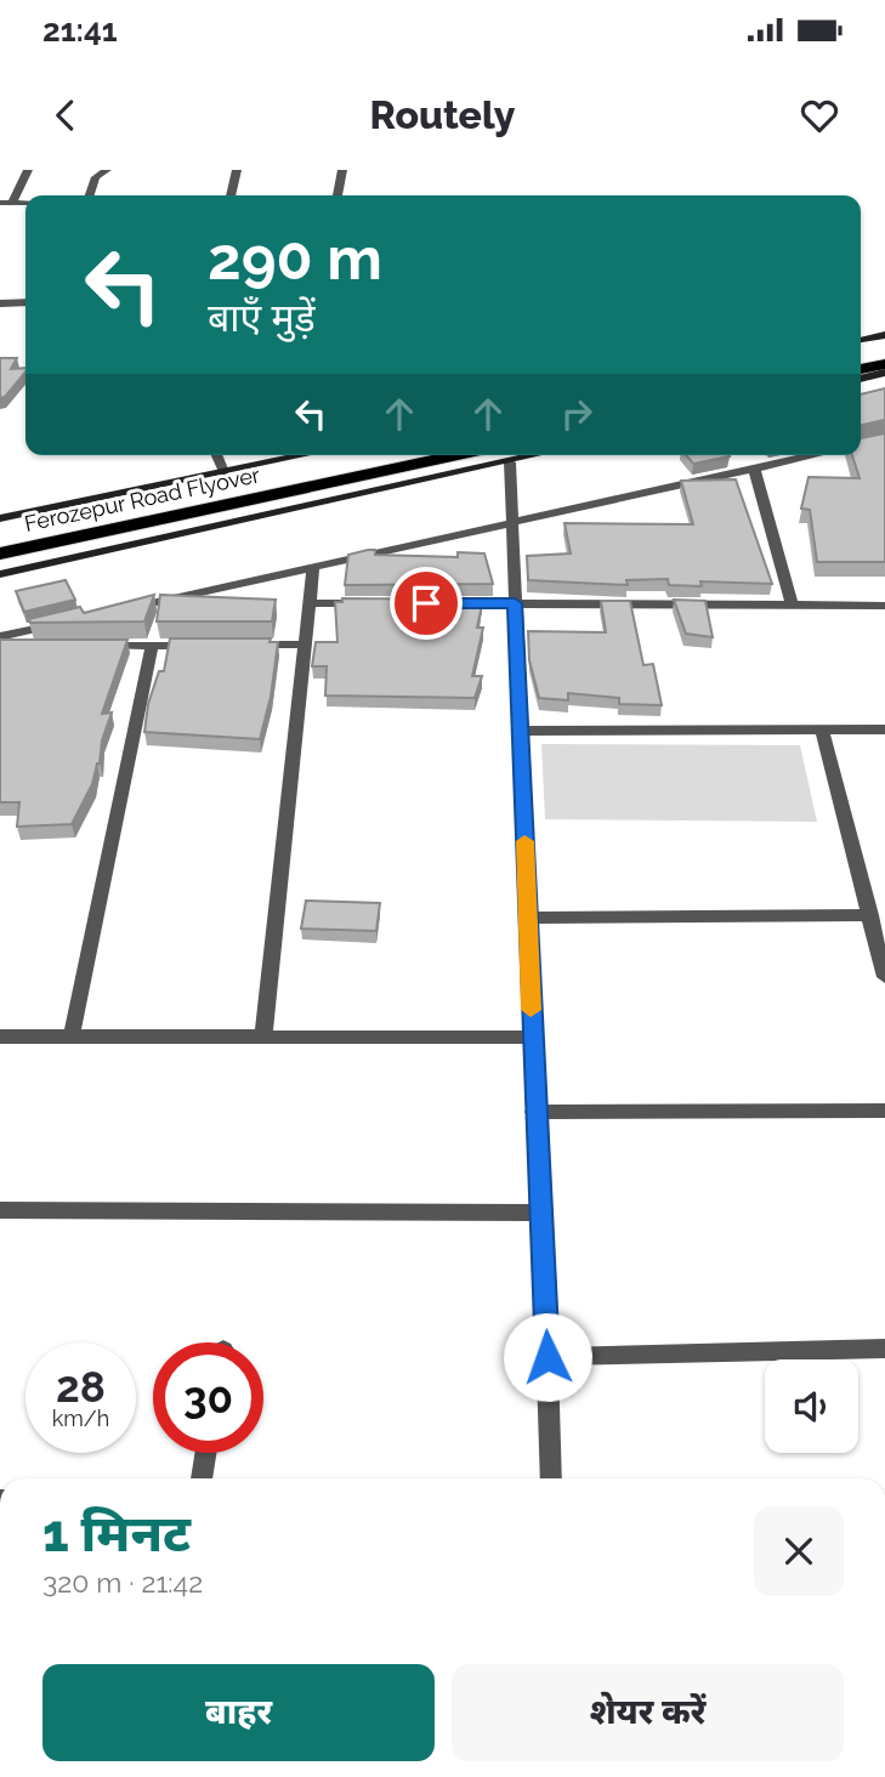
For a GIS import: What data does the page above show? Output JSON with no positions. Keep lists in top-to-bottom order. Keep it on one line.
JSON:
{"streets":{"highway":["Ferozepur Road Flyover"]},"page":{"status":"21:41","header":"Routely","turn":["290 m","बाएँ मुड़ें"],"speed":"28 km/h","limit":"30","heading":["1 मिनट","320 m · 21:42"],"buttons":["बाहर","शेयर करें"]}}
